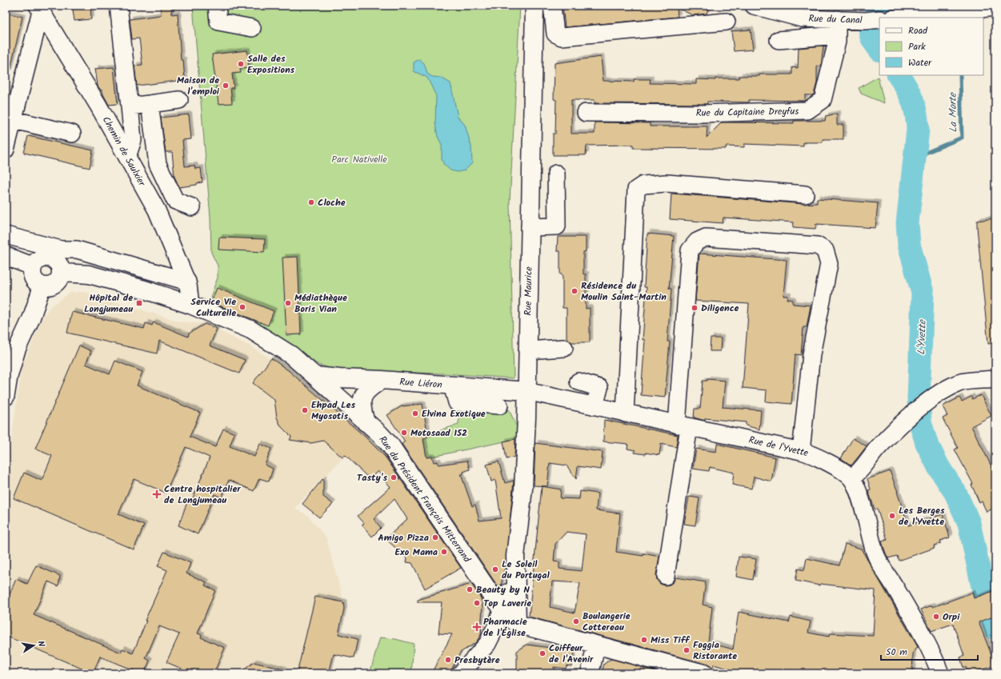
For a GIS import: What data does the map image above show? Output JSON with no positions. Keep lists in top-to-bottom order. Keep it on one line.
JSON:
{"streets":{"main road":["Rue Maurice","Rue Liéron","Rue du Président François Mitterrand"],"street":["Rue du Canal","Rue du Capitaine Dreyfus","Chemin de Saulxier","Rue de l'Yvette"]},"crossings":[["Rue du Canal","Rue du Capitaine Dreyfus"],["Chemin de Saulxier","Rue du Président François Mitterrand"],["Rue Maurice","Rue Liéron"],["Rue Maurice","Rue de l'Yvette"],["Rue Maurice","Rue du Président François Mitterrand"],["Rue Liéron","Rue de l'Yvette"],["Rue Liéron","Rue du Président François Mitterrand"]],"water":["La Morte","L'Yvette"],"parks":["Parc Nativelle"],"places":{"other":["Salle des Expositions","Maison de l'emploi","Cloche","Résidence du Moulin Saint-Martin","Médiathèque Boris Vian","Service Vie Culturelle","Diligence","Ehpad Les Myosotis","Elvina Exotique","Motosaad 152","Tasty's","Les Berges de l'Yvette","Amigo Pizza","Exo Mama","Le Soleil du Portugal","Beauty by N","Top Laverie","Orpi","Boulangerie Cottereau","Miss Tiff","Foggia Ristorante","Coiffeur de l'Avenir","Presbytère"],"transit":["Hôpital de Longjumeau"],"health":["Centre hospitalier de Longjumeau","Pharmacie de l'Église"]},"legend":["Road","Park","Water"],"scale_bar":"50 m","north":"right"}
